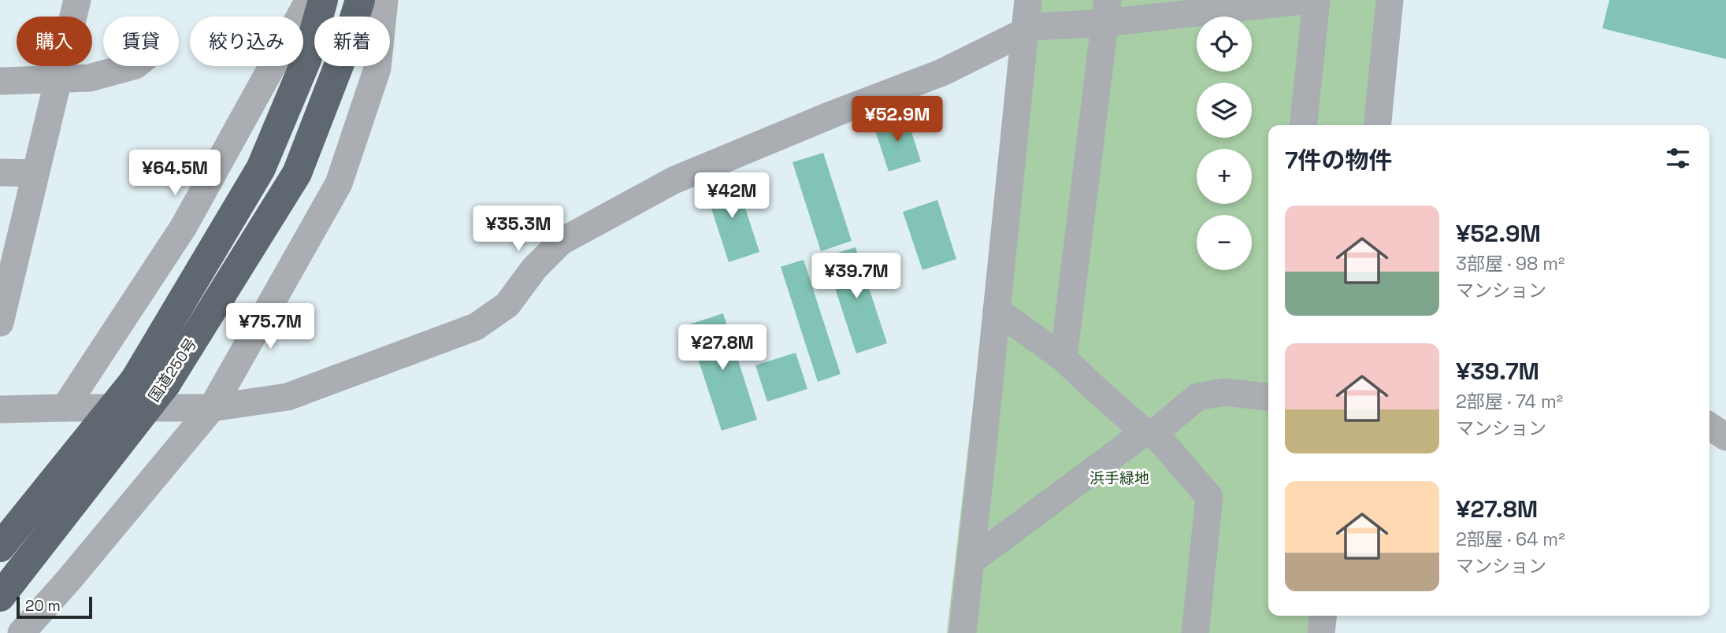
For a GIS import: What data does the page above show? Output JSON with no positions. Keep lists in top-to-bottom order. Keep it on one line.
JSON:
{"streets":{"highway":["国道250号"]},"parks":["浜手緑地"],"scale_bar":"20 m","page":{"map_buttons":["+","−"],"chip":["購入","賃貸","絞り込み","新着"],"price":["¥52.9M","¥64.5M","¥42M","¥35.3M","¥39.7M","¥75.7M","¥27.8M"],"heading":"7件の物件","list":[{"name":"¥52.9M","note":"3部屋 · 98 m² · マンション"},{"name":"¥39.7M","note":"2部屋 · 74 m² · マンション"},{"name":"¥27.8M","note":"2部屋 · 64 m² · マンション"}],"scale":"20 m"}}
